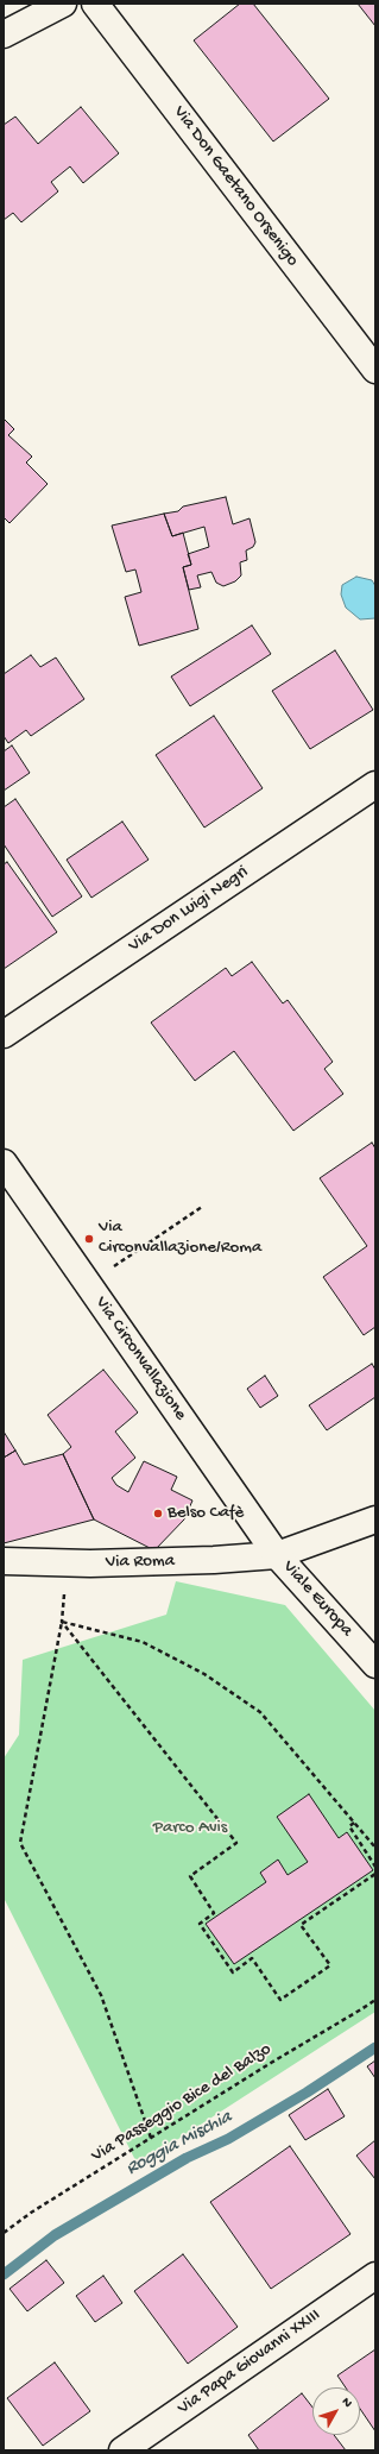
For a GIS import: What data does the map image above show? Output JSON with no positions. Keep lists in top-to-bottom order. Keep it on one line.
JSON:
{"streets":{"street":["Via Don Gaetano Orsenigo","Via Don Luigi Negri","Via Circonvallazione","Via Roma","Viale Europa","Via Papa Giovanni XXIII"],"path":["Via Passeggio Bice del Balzo"]},"crossings":[["Via Circonvallazione","Via Roma"],["Via Circonvallazione","Viale Europa"],["Via Roma","Viale Europa"]],"water":["Roggia Mischia"],"parks":["Parco Avis"],"places":["Via Circonvallazione/Roma","Belso Cafè"],"north":"top right"}
